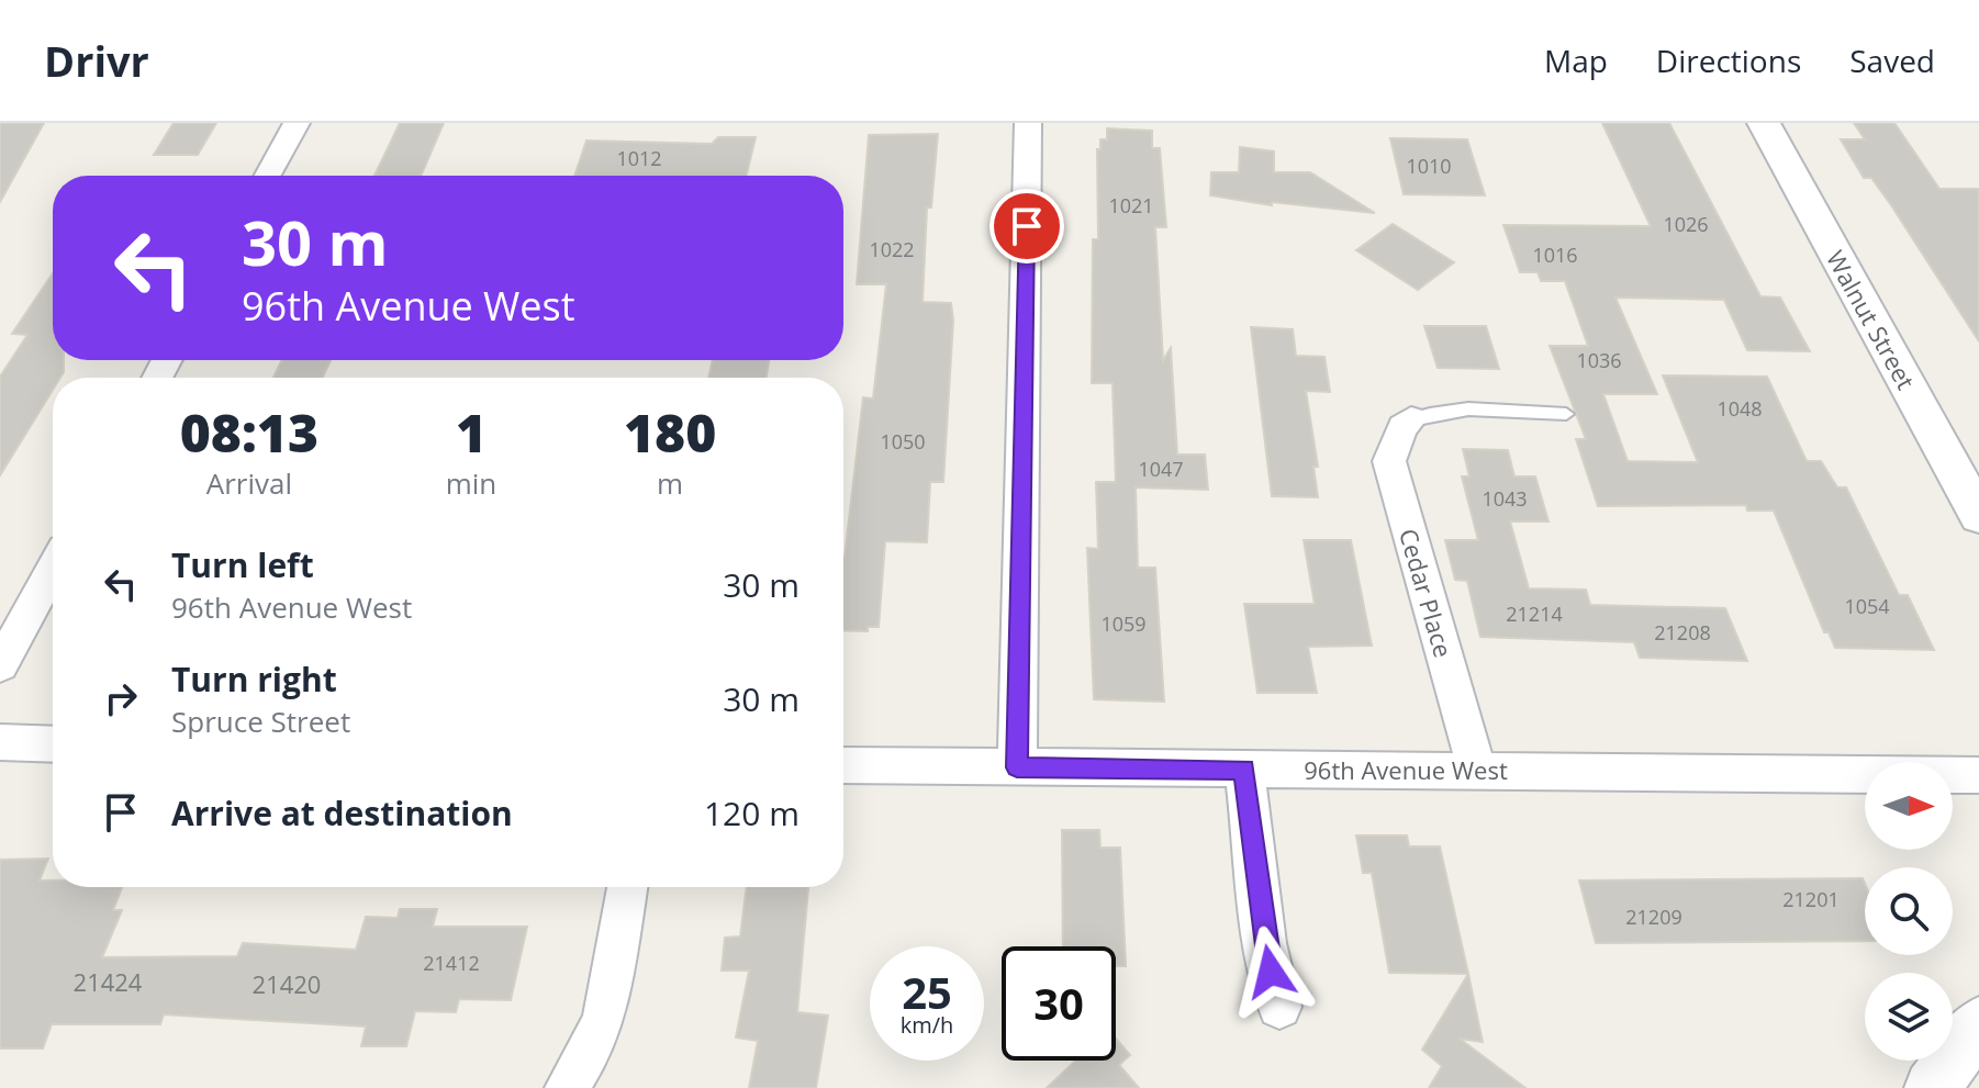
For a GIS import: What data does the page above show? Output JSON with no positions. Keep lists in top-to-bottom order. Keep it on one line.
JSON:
{"streets":{"street":["Walnut Street","Cedar Place","96th Avenue West"]},"crossings":[["Cedar Place","96th Avenue West"]],"house_numbers":["1012","1010","1021","1026","1022","1016","1036","1048","1050","1047","1043","1054","21214","1059","21208","21201","21209","21412","21424","21420"],"north":"right","page":{"header":"Drivr","nav":["Map","Directions","Saved"],"turn":["30 m","96th Avenue West"],"eta":["08:13","Arrival","1","min","180","m"],"list":[{"name":"Turn left","note":"96th Avenue West","value":"30 m"},{"name":"Turn right","note":"Spruce Street","value":"30 m"},{"name":"Arrive at destination","value":"120 m"}],"speed":"25 km/h","limit":"30"}}
